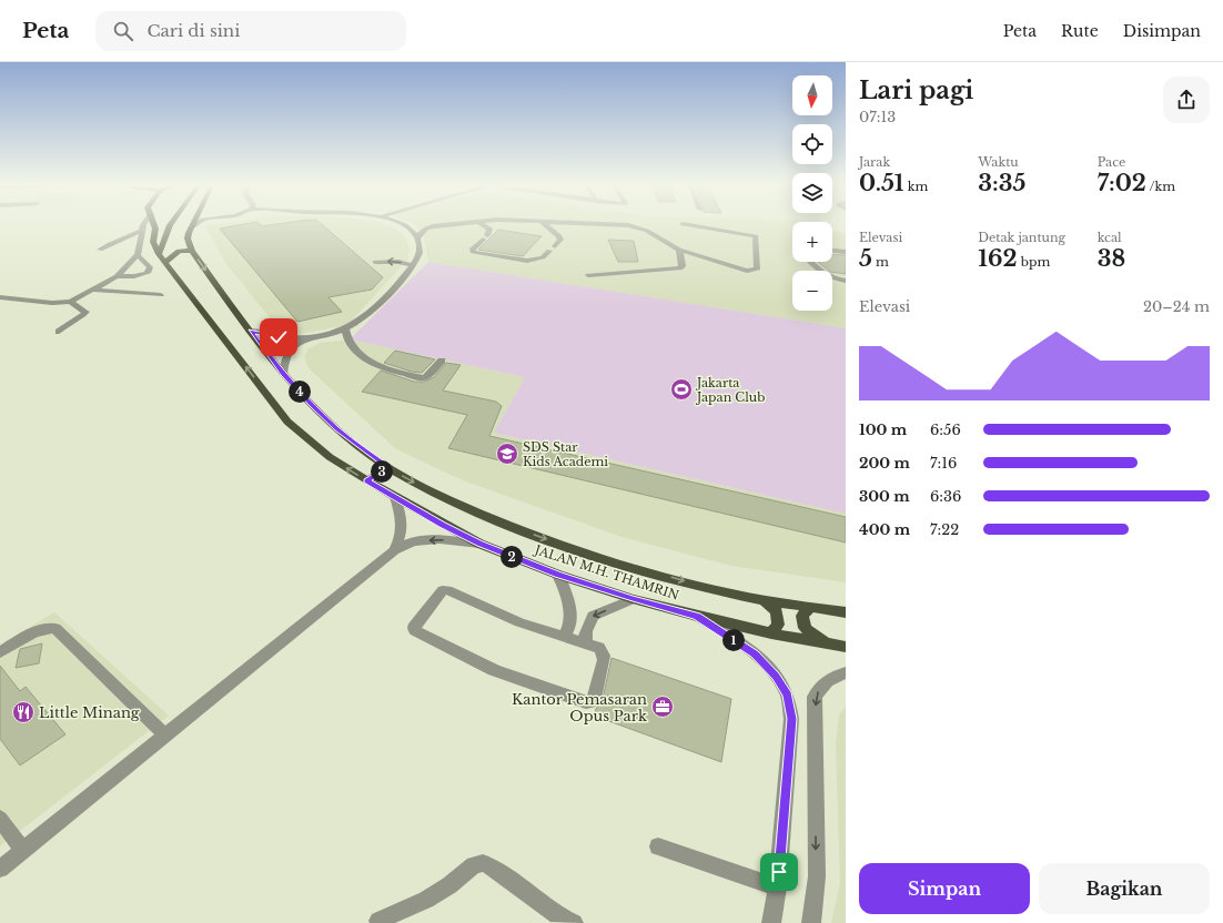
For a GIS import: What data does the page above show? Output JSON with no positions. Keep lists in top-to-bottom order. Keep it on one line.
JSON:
{"streets":{"main road":["JALAN M.H. THAMRIN"]},"places":{"sports":["Jakarta Japan Club"],"school or university":["SDS Star Kids Academi"],"office":["Kantor Pemasaran Opus Park"],"restaurant":["Little Minang"]},"north":"bottom","page":{"header":"Peta","search":"Cari di sini","nav":["Peta","Rute","Disimpan"],"heading":["Lari pagi","07:13"],"map_buttons":["+","−"],"stats":[["Jarak","0.51 km"],["Waktu","3:35"],["Pace","7:02 /km"],["Elevasi","5 m"],["Detak jantung","162 bpm"],["kcal","38"]],"chart":["Elevasi","20–24 m"],"pins":["4","3","2","1"],"list":[{"name":"100 m","note":"6:56"},{"name":"200 m","note":"7:16"},{"name":"300 m","note":"6:36"},{"name":"400 m","note":"7:22"}],"buttons":["Simpan","Bagikan"]}}
